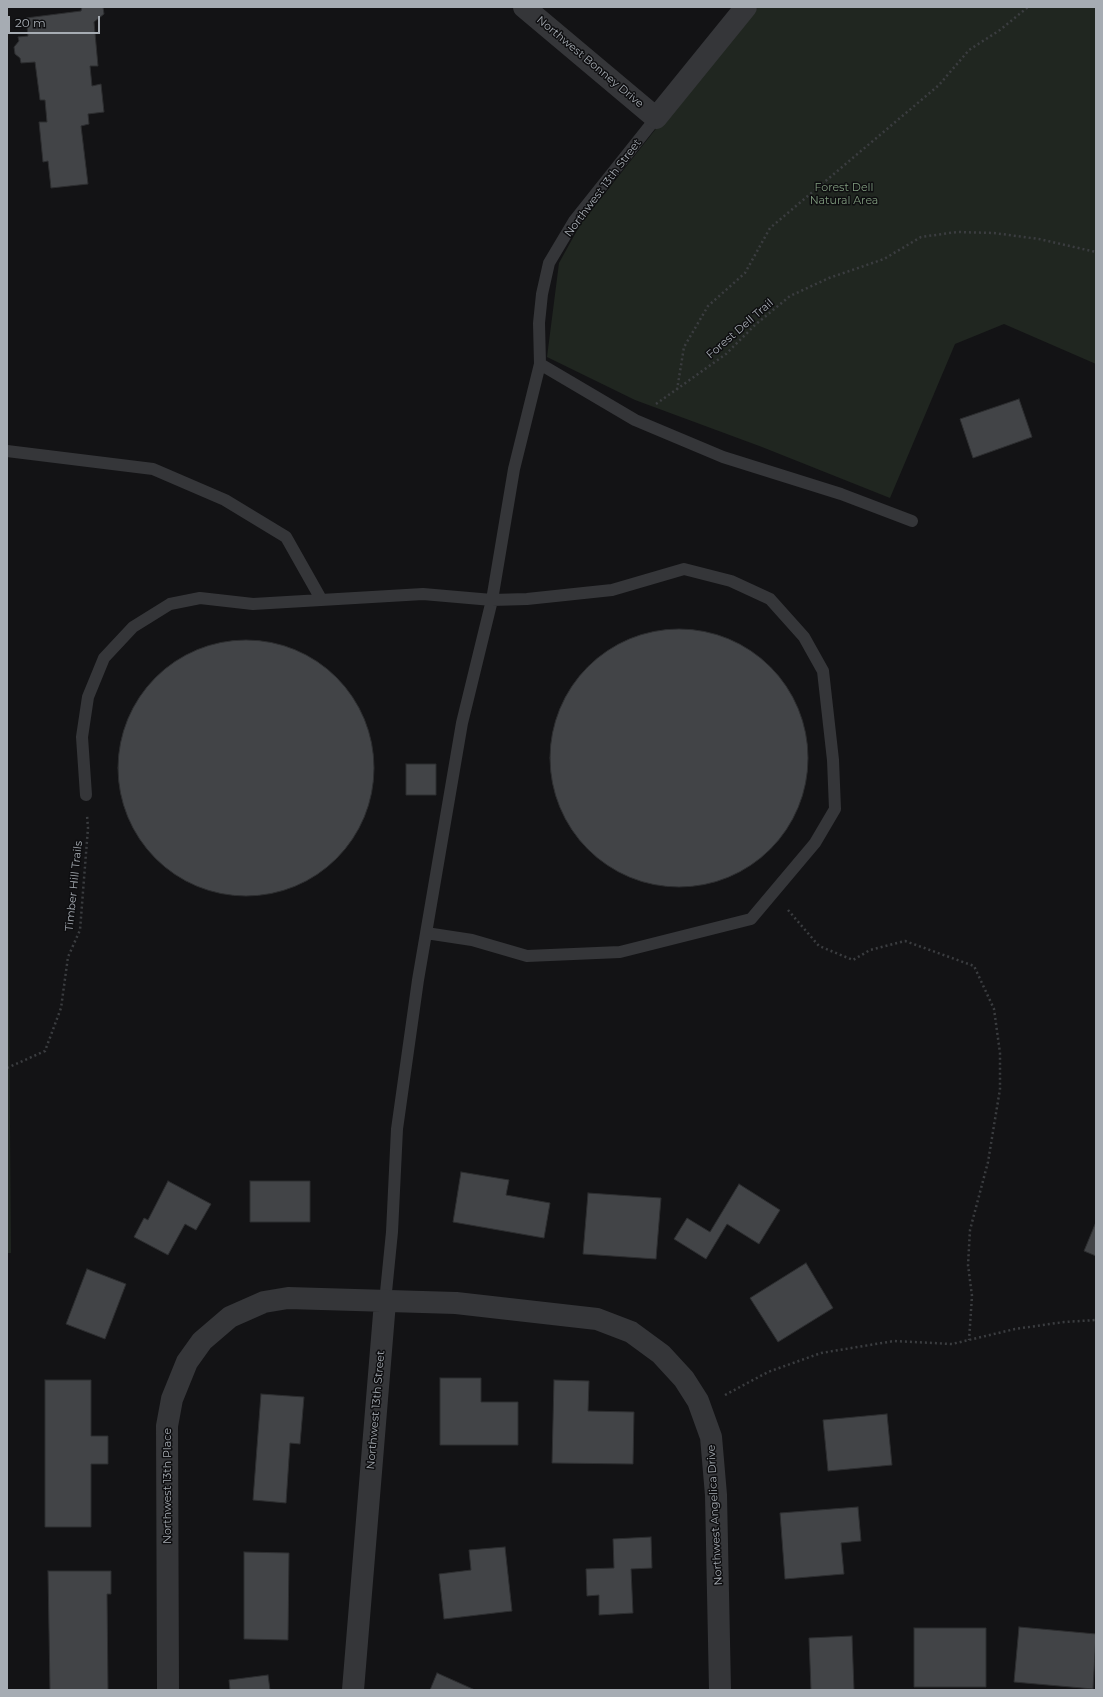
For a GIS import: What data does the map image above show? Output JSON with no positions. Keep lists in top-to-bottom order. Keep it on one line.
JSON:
{"streets":{"street":["Northwest Bonney Drive","Northwest 13th Street","Northwest 13th Place","Northwest Angelica Drive"],"path":["Forest Dell Trail","Timber Hill Trails"]},"crossings":[["Northwest Bonney Drive","Northwest 13th Street"],["Northwest 13th Street","Northwest 13th Place"],["Northwest 13th Street","Northwest Angelica Drive"],["Northwest 13th Place","Northwest Angelica Drive"]],"parks":["Forest Dell Natural Area"],"scale_bar":"20 m"}
